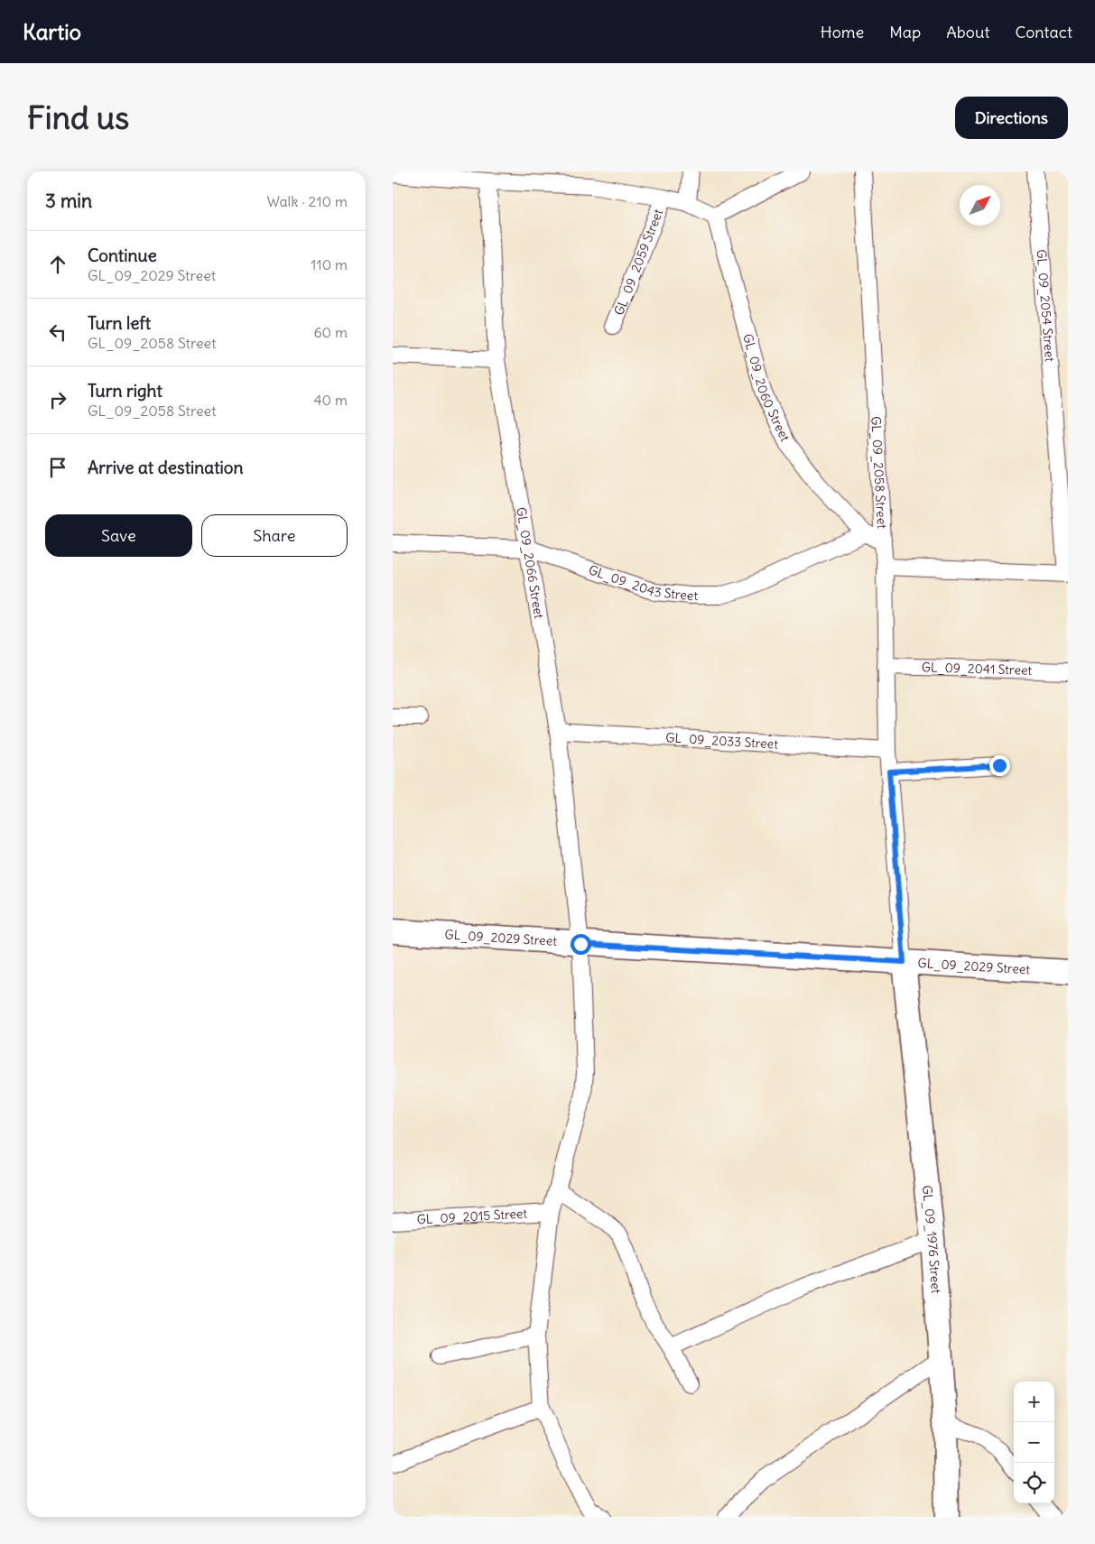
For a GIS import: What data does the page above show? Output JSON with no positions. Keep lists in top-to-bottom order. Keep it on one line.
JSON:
{"streets":{"main road":["GL_09_2029 Street","GL_09_1976 Street"],"street":["GL_09_2059 Street","GL_09_2054 Street","GL_09_2060 Street","GL_09_2058 Street","GL_09_2066 Street","GL_09_2043 Street","GL_09_2041 Street","GL_09_2033 Street","GL_09_2015 Street"]},"crossings":[["GL_09_2059 Street","GL_09_2060 Street"],["GL_09_2059 Street","GL_09_2066 Street"],["GL_09_2060 Street","GL_09_2043 Street"],["GL_09_2058 Street","GL_09_2041 Street"],["GL_09_2058 Street","GL_09_2033 Street"],["GL_09_2058 Street","GL_09_2029 Street"],["GL_09_2058 Street","GL_09_1976 Street"],["GL_09_2066 Street","GL_09_2043 Street"],["GL_09_2066 Street","GL_09_2033 Street"],["GL_09_2066 Street","GL_09_2029 Street"],["GL_09_2066 Street","GL_09_2015 Street"],["GL_09_2029 Street","GL_09_1976 Street"]],"north":"top right","page":{"header":"Kartio","nav":["Home","Map","About","Contact"],"buttons":["Directions",["Save","Share"]],"title":"Find us","heading":["3 min","Walk · 210 m"],"list":[["Continue","GL_09_2029 Street","110 m"],["Turn left","GL_09_2058 Street","60 m"],["Turn right","GL_09_2058 Street","40 m"],"Arrive at destination"],"map_buttons":["+","−"]}}
